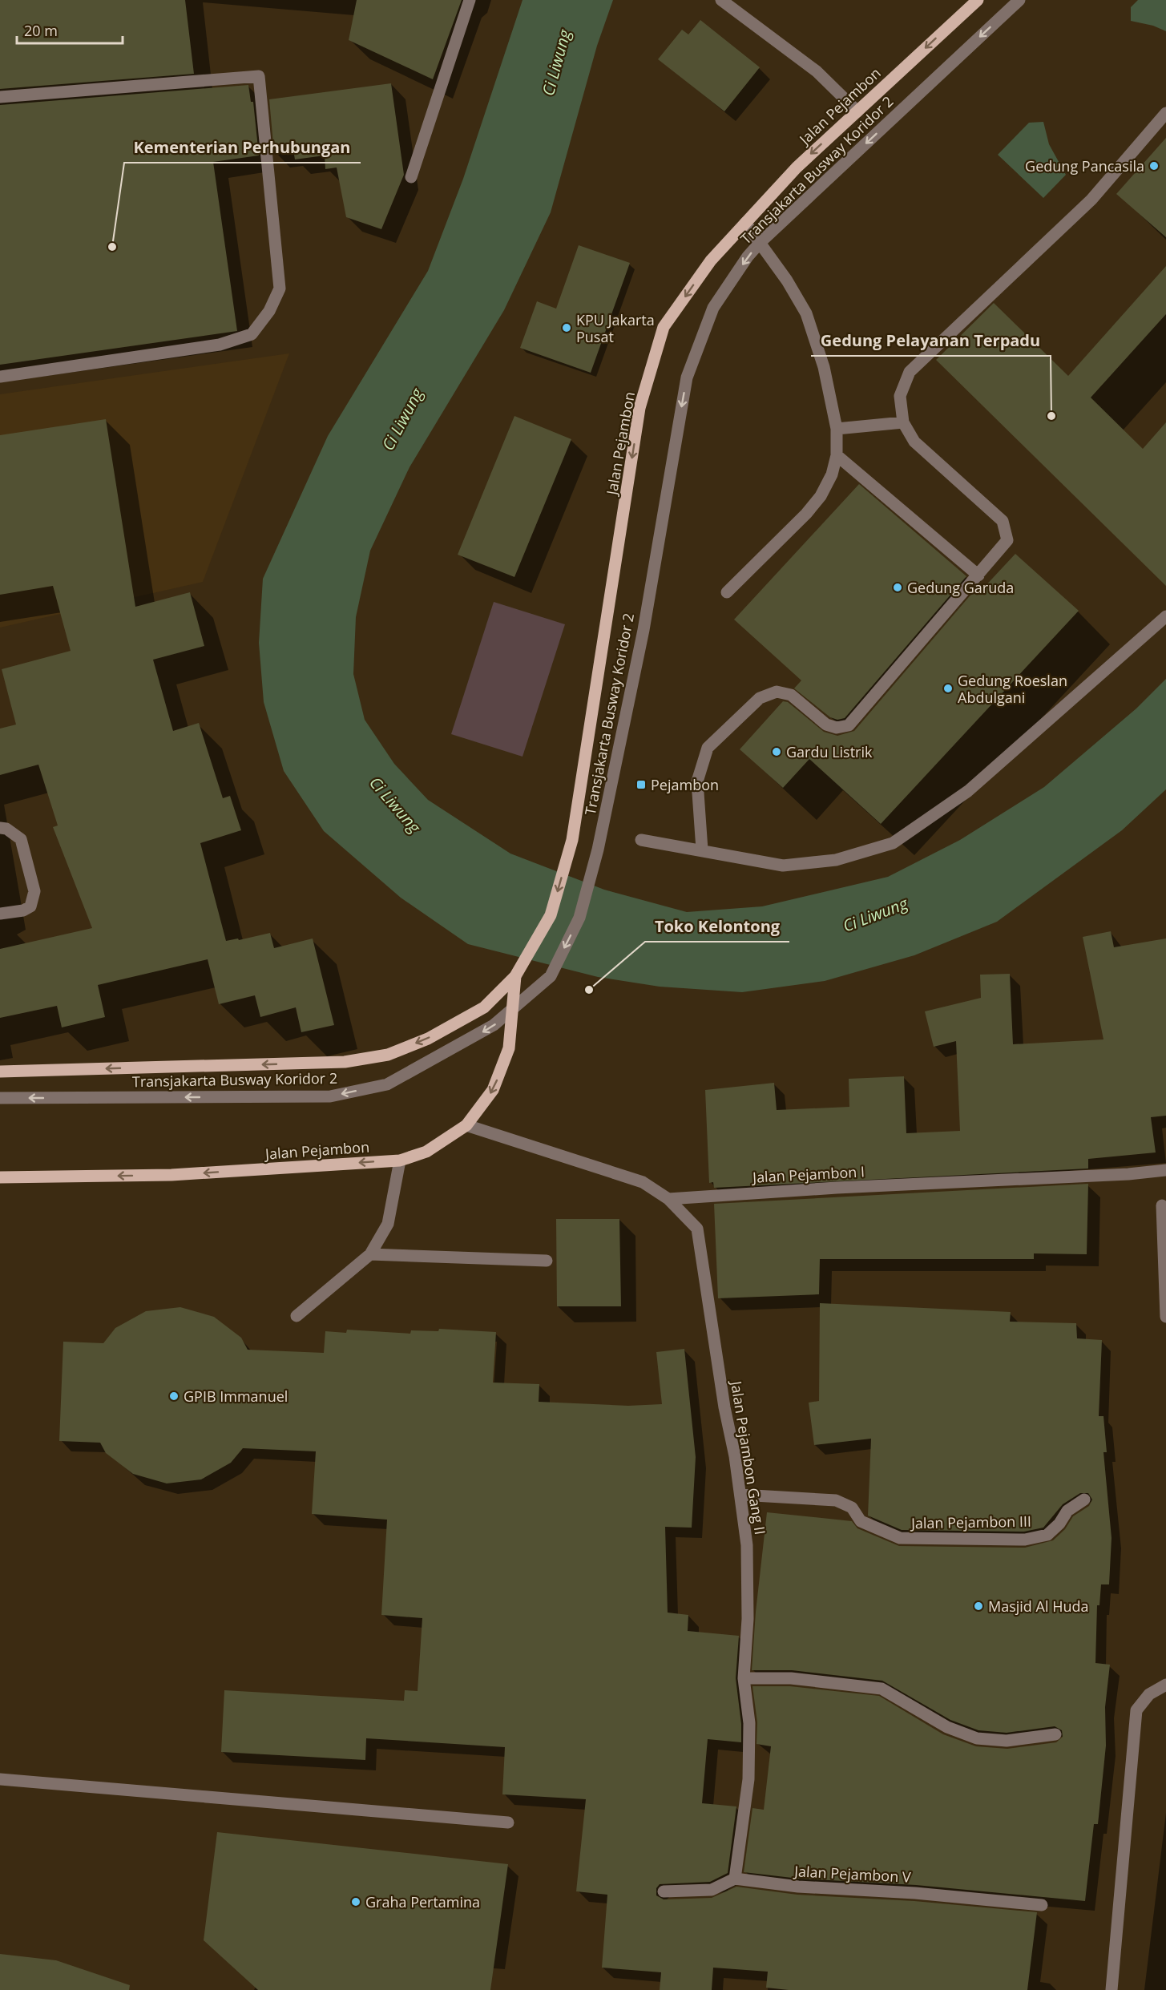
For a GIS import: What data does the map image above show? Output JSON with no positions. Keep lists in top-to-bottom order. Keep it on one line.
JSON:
{"streets":{"main road":["Jalan Pejambon"],"street":["Transjakarta Busway Koridor 2","Jalan Pejambon I","Jalan Pejambon Gang II","Jalan Pejambon III","Jalan Pejambon V"]},"crossings":[["Jalan Pejambon","Transjakarta Busway Koridor 2"],["Jalan Pejambon I","Jalan Pejambon Gang II"],["Jalan Pejambon Gang II","Jalan Pejambon III"],["Jalan Pejambon Gang II","Jalan Pejambon V"]],"one_way":["Jalan Pejambon","Transjakarta Busway Koridor 2"],"water":["Ci Liwung"],"places":{"other":["Gedung Pancasila","Kementerian Perhubungan","KPU Jakarta Pusat","Gedung Pelayanan Terpadu","Gedung Garuda","Gedung Roeslan Abdulgani","Gardu Listrik","Toko Kelontong","GPIB Immanuel","Masjid Al Huda","Graha Pertamina"],"transit":["Pejambon"]},"scale_bar":"20 m"}
